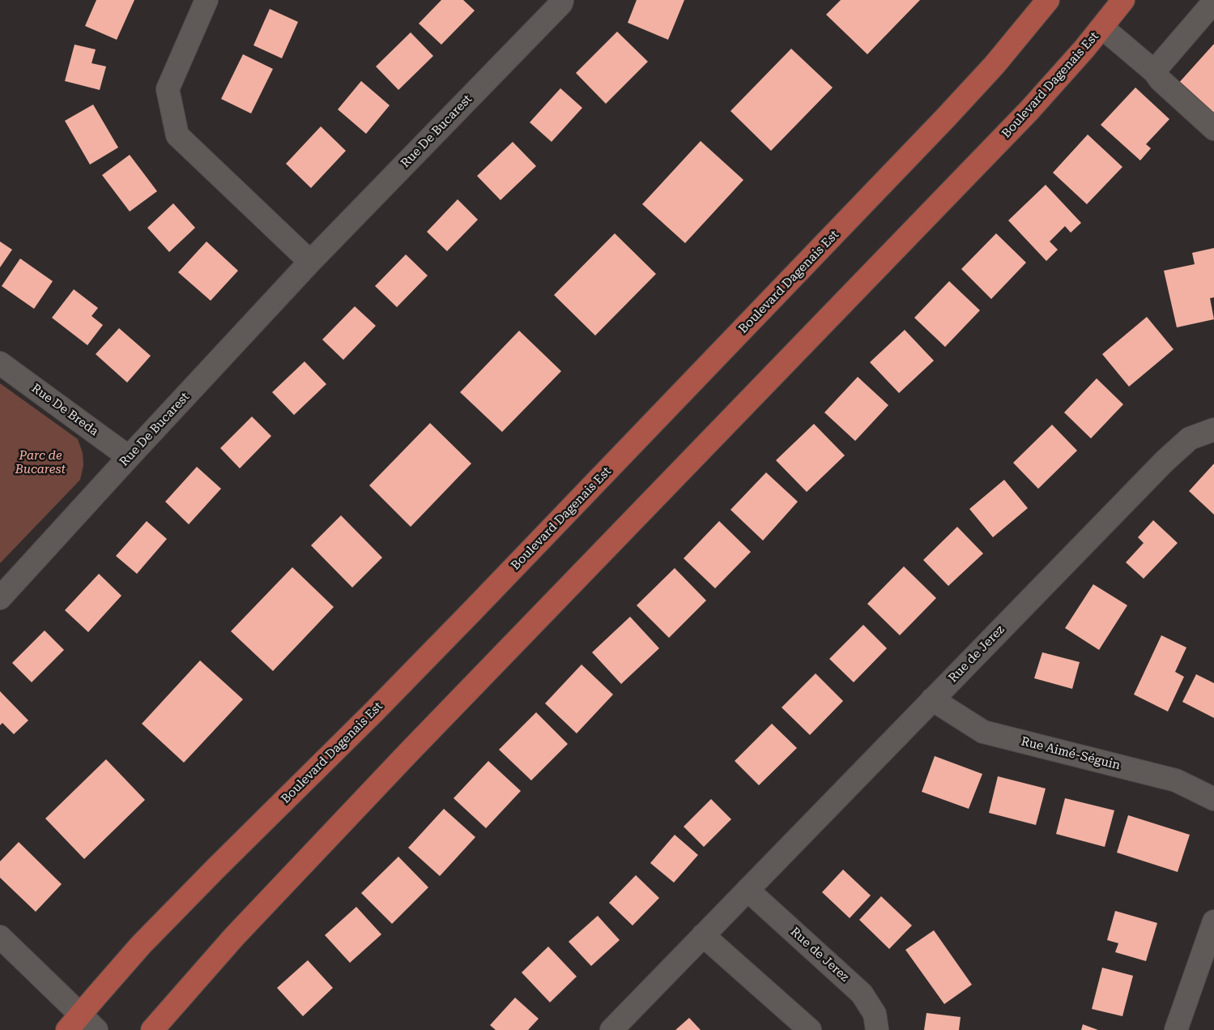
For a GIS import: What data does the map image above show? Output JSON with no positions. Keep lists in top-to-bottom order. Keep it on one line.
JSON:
{"streets":{"main road":["Boulevard Dagenais Est"],"street":["Rue De Bucarest","Rue De Breda","Rue de Jerez","Rue Aimé-Séguin"]},"crossings":[["Rue De Bucarest","Rue De Breda"],["Rue de Jerez","Rue Aimé-Séguin"]],"parks":["Parc de Bucarest"]}
